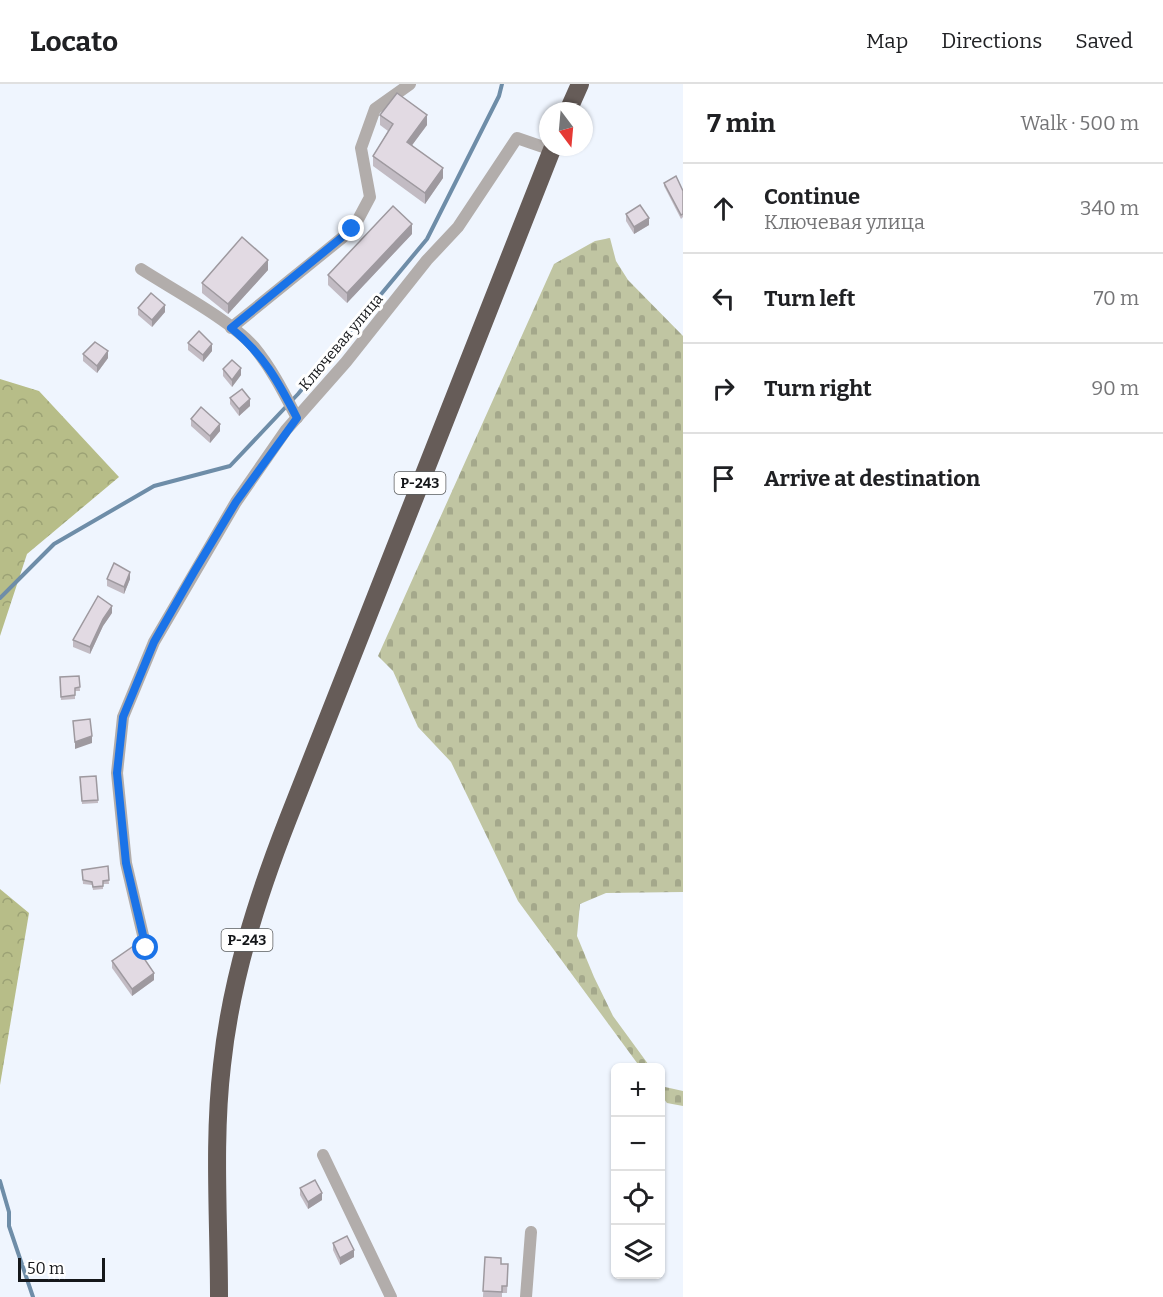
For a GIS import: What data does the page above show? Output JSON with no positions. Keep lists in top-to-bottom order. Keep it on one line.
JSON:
{"streets":{"highway":["Р-243"],"street":["Ключевая улица"]},"scale_bar":"50 m","north":"bottom","page":{"header":"Locato","nav":["Map","Directions","Saved"],"heading":["7 min","Walk · 500 m"],"list":[["Continue","Ключевая улица","340 m"],["Turn left","70 m"],["Turn right","90 m"],"Arrive at destination"],"map_buttons":["+","−"],"scale":"50 m"}}
